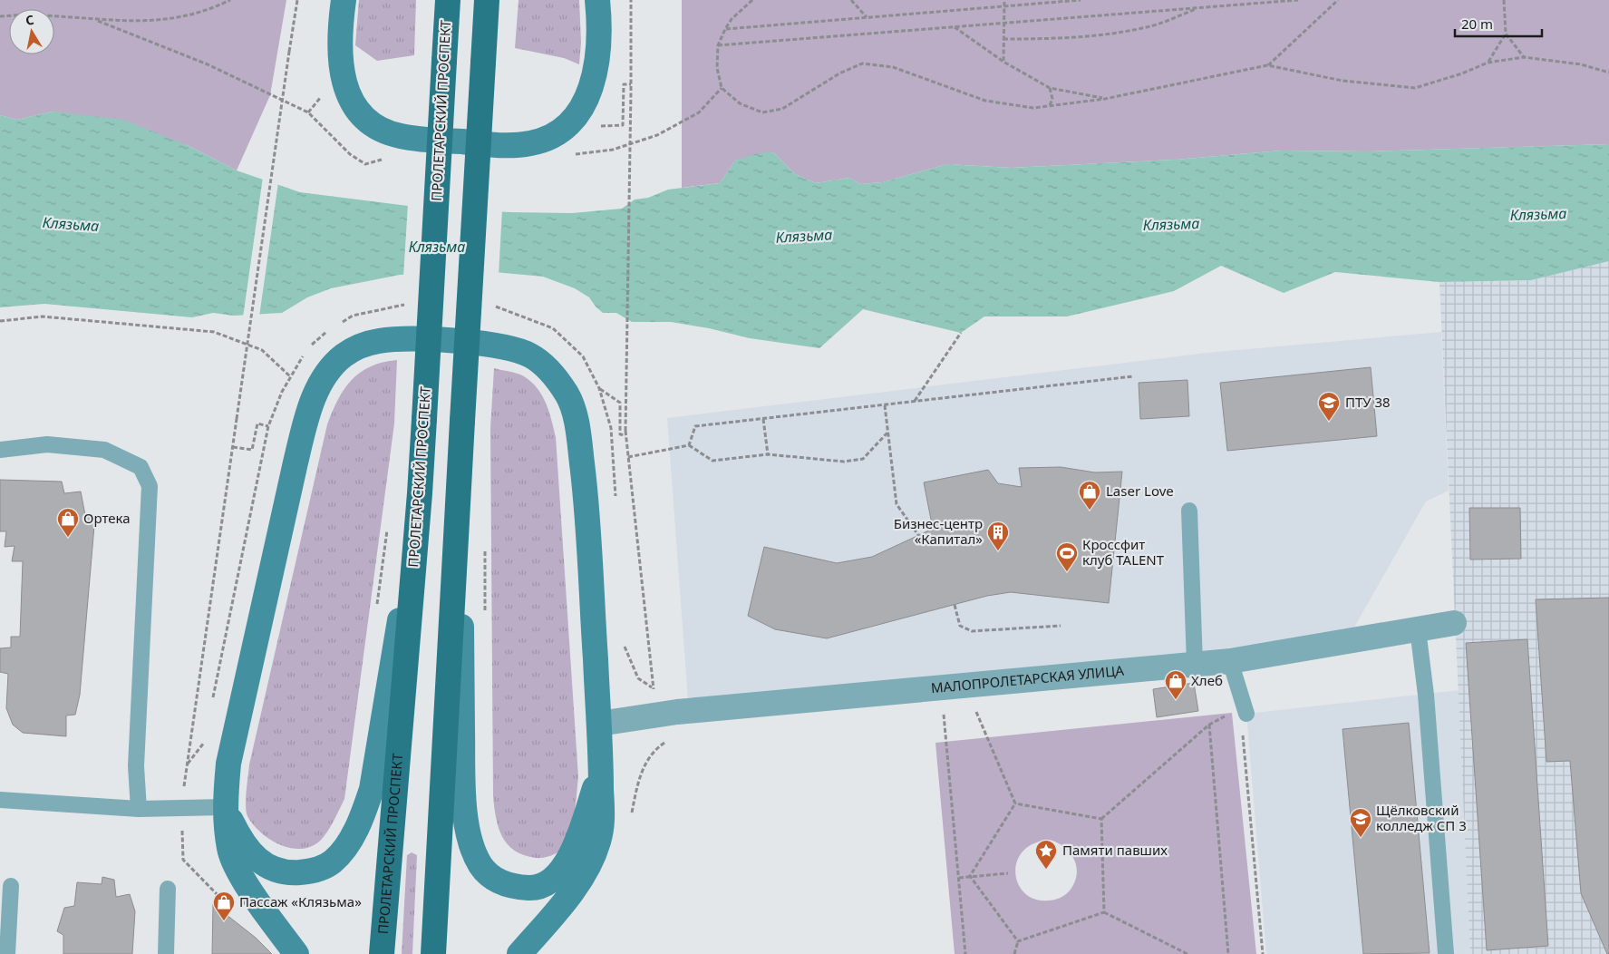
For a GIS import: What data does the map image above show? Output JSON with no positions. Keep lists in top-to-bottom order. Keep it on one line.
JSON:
{"streets":{"main road":["ПРОЛЕТАРСКИЙ ПРОСПЕКТ"],"street":["МАЛОПРОЛЕТАРСКАЯ УЛИЦА"]},"water":["Клязьма"],"places":{"school or university":["ПТУ 38","Щёлковский колледж СП 3"],"shop":["Laser Love","Ортека","Хлеб","Пассаж «Клязьма»"],"building":["Бизнес-центр «Капитал»"],"sports":["Кроссфит клуб TALENT"],"place":["Памяти павших"]},"scale_bar":"20 m","north":"top"}
